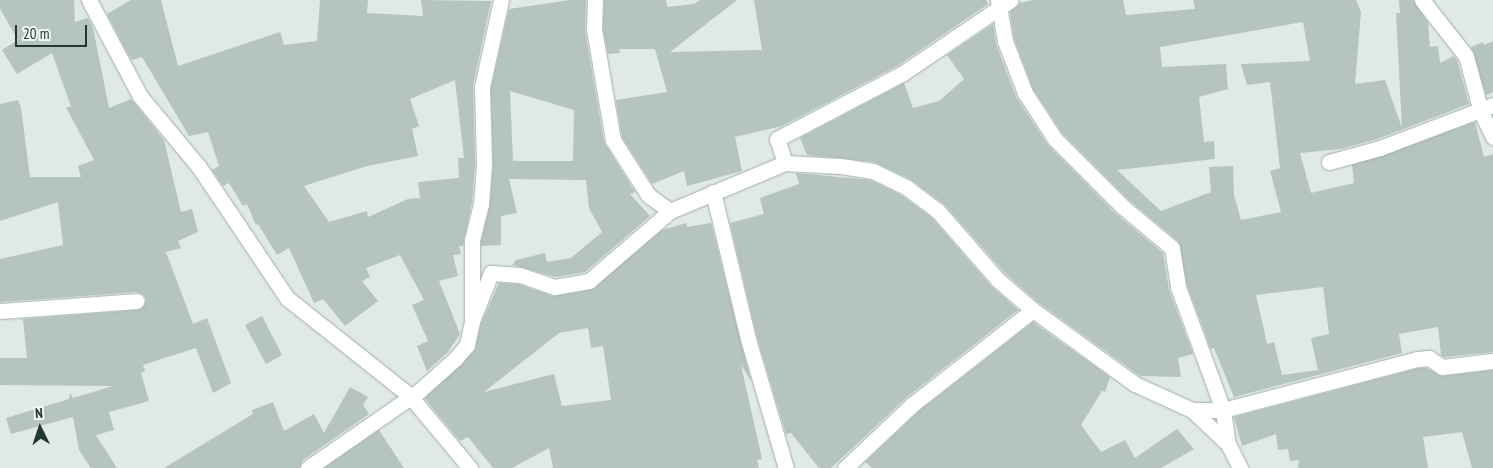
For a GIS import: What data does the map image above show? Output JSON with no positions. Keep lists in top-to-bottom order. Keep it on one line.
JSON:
{"scale_bar":"20 m","north":"top"}
